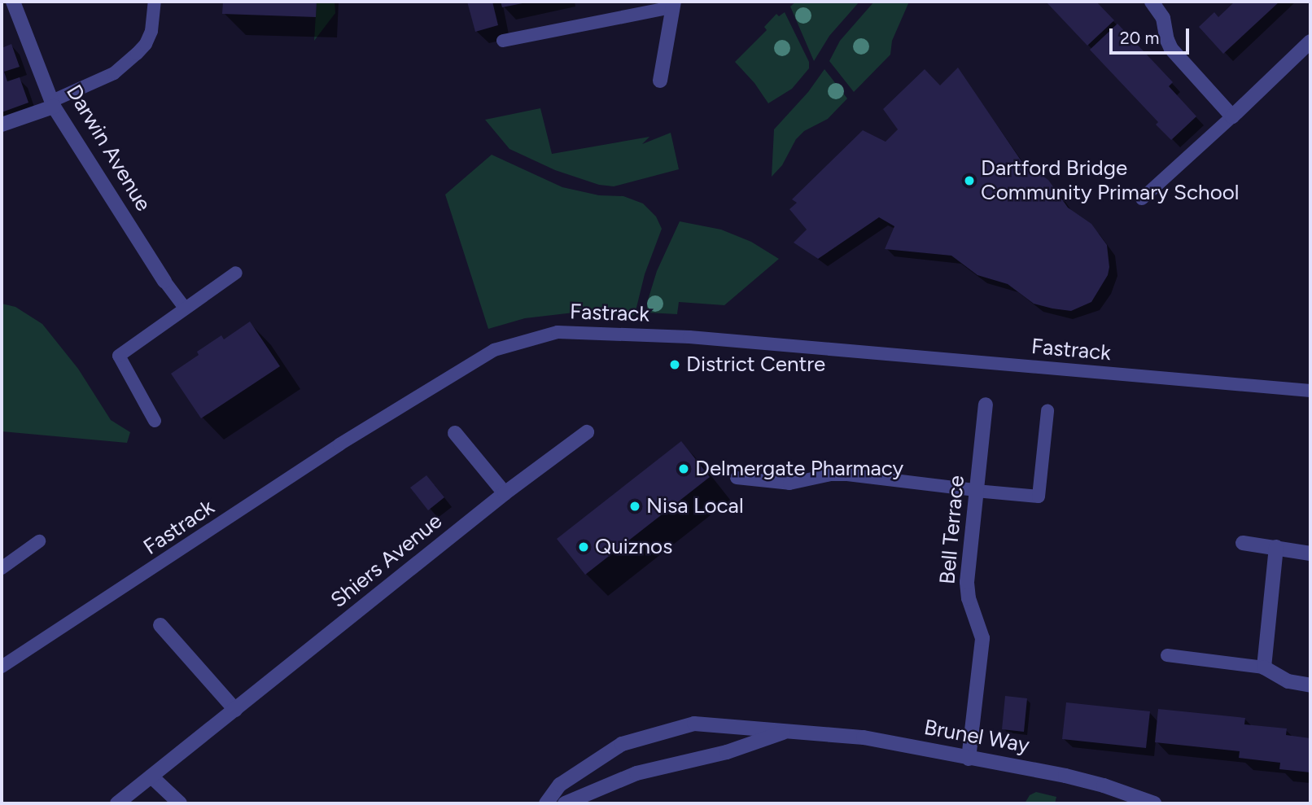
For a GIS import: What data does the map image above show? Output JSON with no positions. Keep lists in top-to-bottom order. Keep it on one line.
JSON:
{"streets":{"street":["Darwin Avenue","Bell Terrace","Shiers Avenue","Brunel Way"],"lane":["Fastrack"]},"crossings":[["Bell Terrace","Brunel Way"]],"places":["Dartford Bridge Community Primary School","District Centre","Delmergate Pharmacy","Nisa Local","Quiznos"],"scale_bar":"20 m"}
